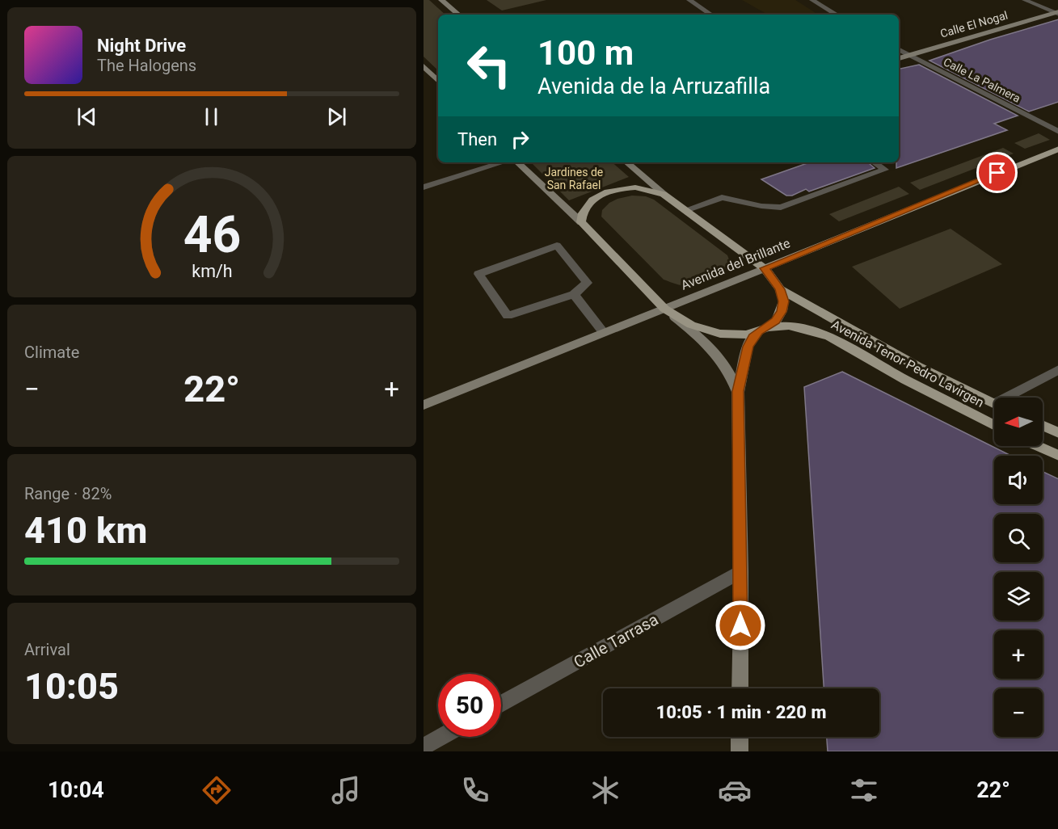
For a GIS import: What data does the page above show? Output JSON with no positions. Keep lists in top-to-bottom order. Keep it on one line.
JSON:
{"streets":{"main road":["Calle El Nogal","Avenida del Brillante","Avenida Tenor Pedro Lavirgen"],"street":["Calle La Palmera","Calle Tarrasa"]},"crossings":[["Calle El Nogal","Calle La Palmera"],["Avenida del Brillante","Avenida Tenor Pedro Lavirgen"]],"parks":["Jardines de San Rafael"],"north":"left","page":{"turn":["100 m","Avenida de la Arruzafilla"],"song":["Night Drive","The Halogens"],"then":"Then","tile":["Climate",["Range · 82%","410 km"],["Arrival","10:05"]],"heat":["−","22°","+"],"map_buttons":["+","−"],"limit":"50","trip":"10:05 · 1 min · 220 m","tabs":["10:04","22°"],"gauge":["46","km/h"]}}
